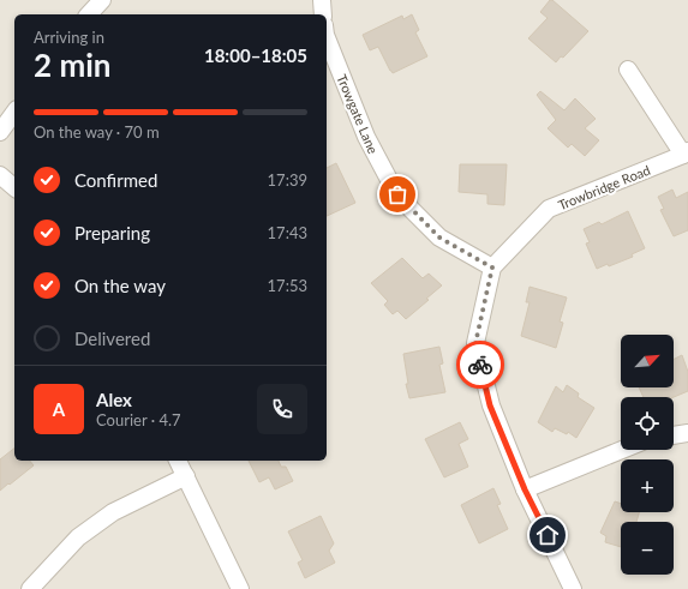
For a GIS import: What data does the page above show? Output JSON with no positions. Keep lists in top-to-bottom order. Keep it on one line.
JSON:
{"streets":{"street":["Trowgate Lane","Trowbridge Road"]},"crossings":[["Trowgate Lane","Trowbridge Road"]],"north":"top right","page":{"heading":["2 min","Arriving in","18:00–18:05"],"panel":["Alex","Courier · 4.7"],"bar":"On the way · 70 m","list":[["Confirmed","17:39"],["Preparing","17:43"],["On the way","17:53"],"Delivered"],"map_buttons":["+","−"],"round":"A"}}
